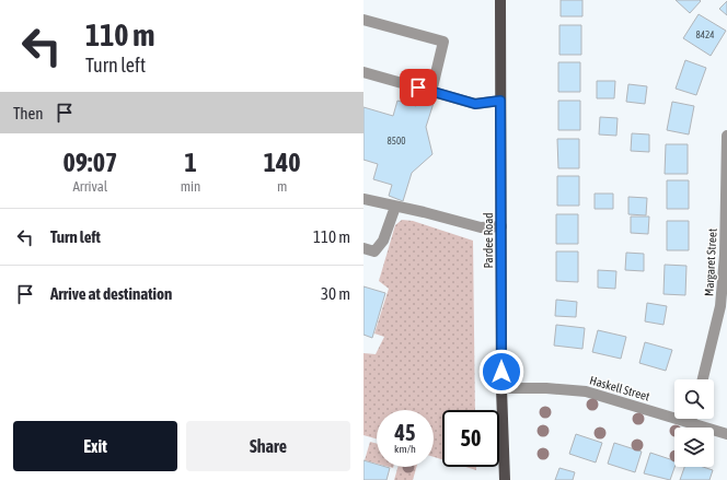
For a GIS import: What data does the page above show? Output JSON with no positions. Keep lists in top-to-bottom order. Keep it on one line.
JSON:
{"streets":{"main road":["Pardee Road"],"street":["Margaret Street","Haskell Street"]},"crossings":[["Pardee Road","Haskell Street"]],"house_numbers":["8424","8500"],"page":{"turn":["110 m","Turn left"],"then":"Then","eta":["09:07","Arrival","1","min","140","m"],"list":[{"name":"Turn left","value":"110 m"},{"name":"Arrive at destination","value":"30 m"}],"speed":"45 km/h","limit":"50","buttons":["Exit","Share"]}}
